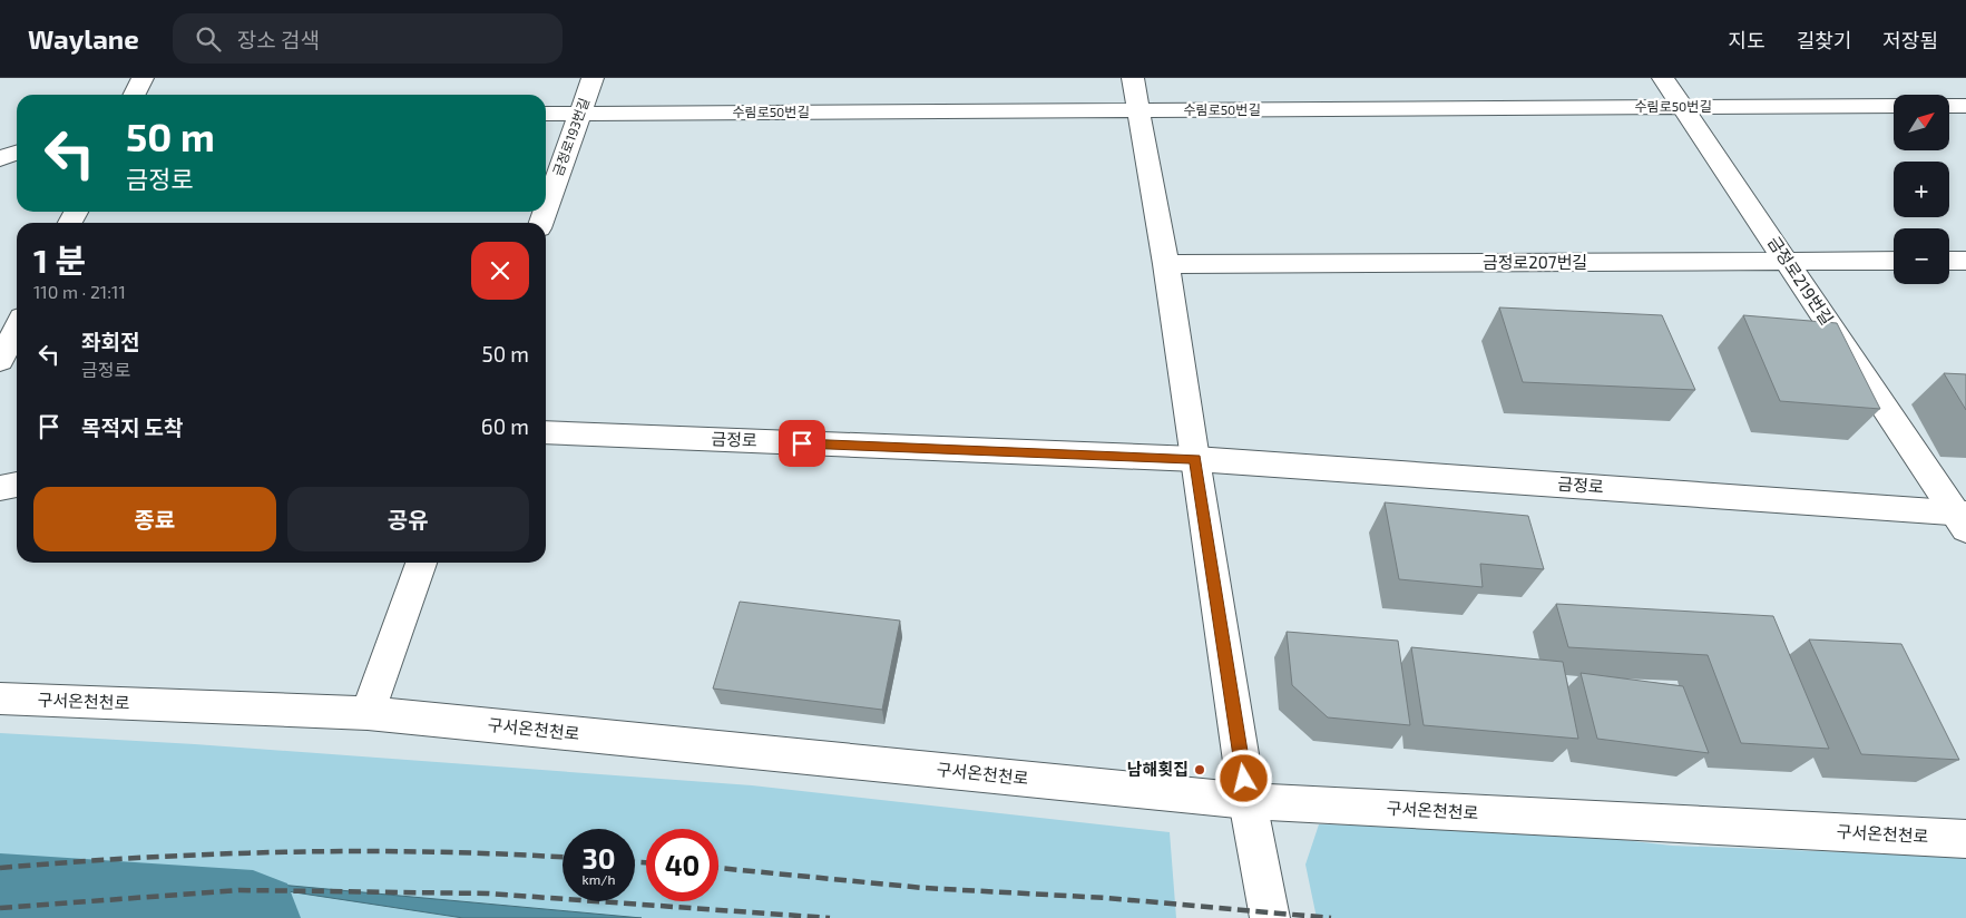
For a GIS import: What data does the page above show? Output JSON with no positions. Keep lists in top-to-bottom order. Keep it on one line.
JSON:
{"streets":{"street":["수림로50번길","금정로193번길","금정로207번길","금정로219번길","금정로","구서온천천로"]},"crossings":[["수림로50번길","금정로193번길"],["수림로50번길","금정로219번길"],["금정로207번길","금정로219번길"],["금정로219번길","금정로"]],"places":["남해횟집"],"north":"top right","page":{"header":"Waylane","search":"장소 검색","nav":["지도","길찾기","저장됨"],"map_buttons":["+","−"],"turn":["50 m","금정로"],"heading":["1 분","110 m · 21:11"],"list":[{"name":"좌회전","note":"금정로","value":"50 m"},{"name":"목적지 도착","value":"60 m"}],"buttons":["종료","공유"],"speed":"30 km/h","limit":"40"}}
